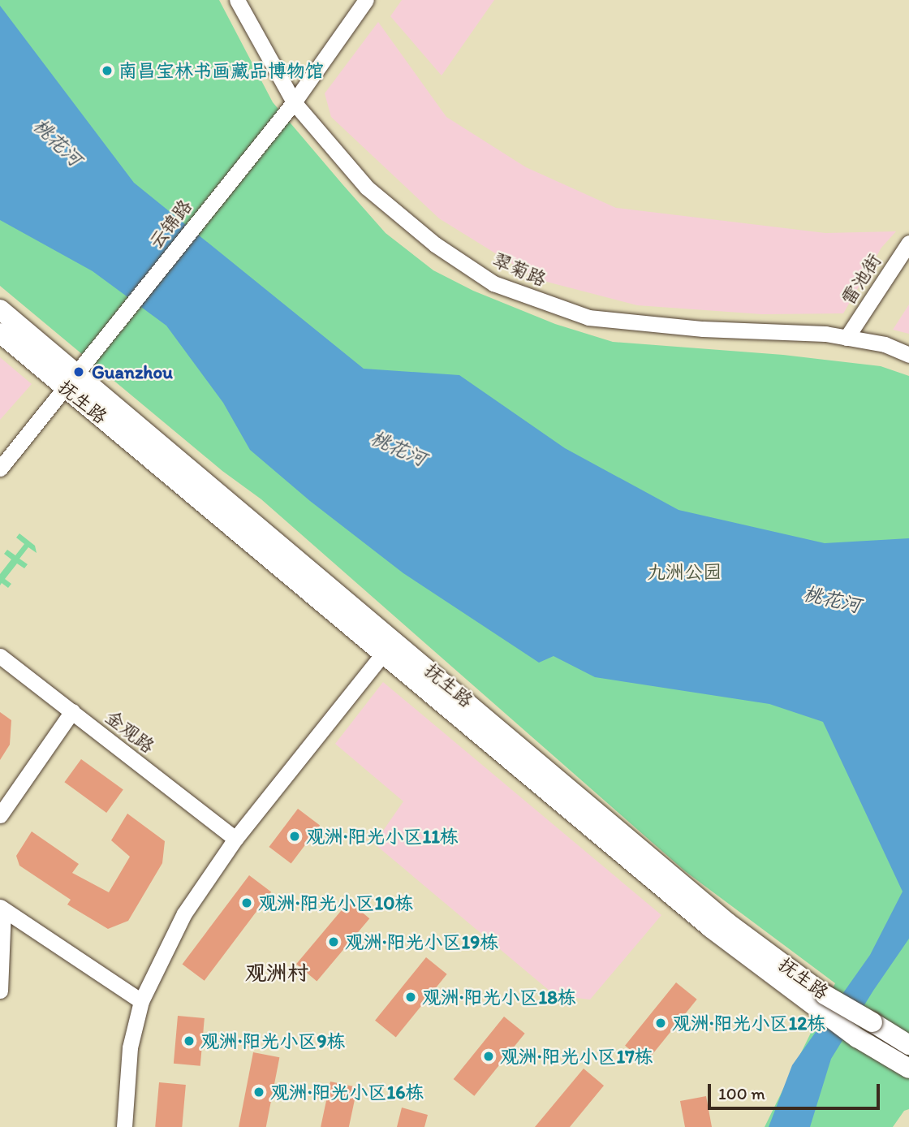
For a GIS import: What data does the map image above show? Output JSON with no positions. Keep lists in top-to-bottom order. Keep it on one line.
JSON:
{"streets":{"main road":["抚生路"],"street":["云锦路","翠菊路","雷池街","金观路"]},"crossings":[["云锦路","翠菊路"],["云锦路","抚生路"],["翠菊路","雷池街"]],"districts":["观洲村"],"water":["桃花河"],"parks":["九洲公园"],"places":["南昌宝林书画藏品博物馆","Guanzhou","观洲·阳光小区11栋","观洲·阳光小区10栋","观洲·阳光小区19栋","观洲·阳光小区18栋","观洲·阳光小区12栋","观洲·阳光小区9栋","观洲·阳光小区17栋","观洲·阳光小区16栋"],"scale_bar":"100 m"}
